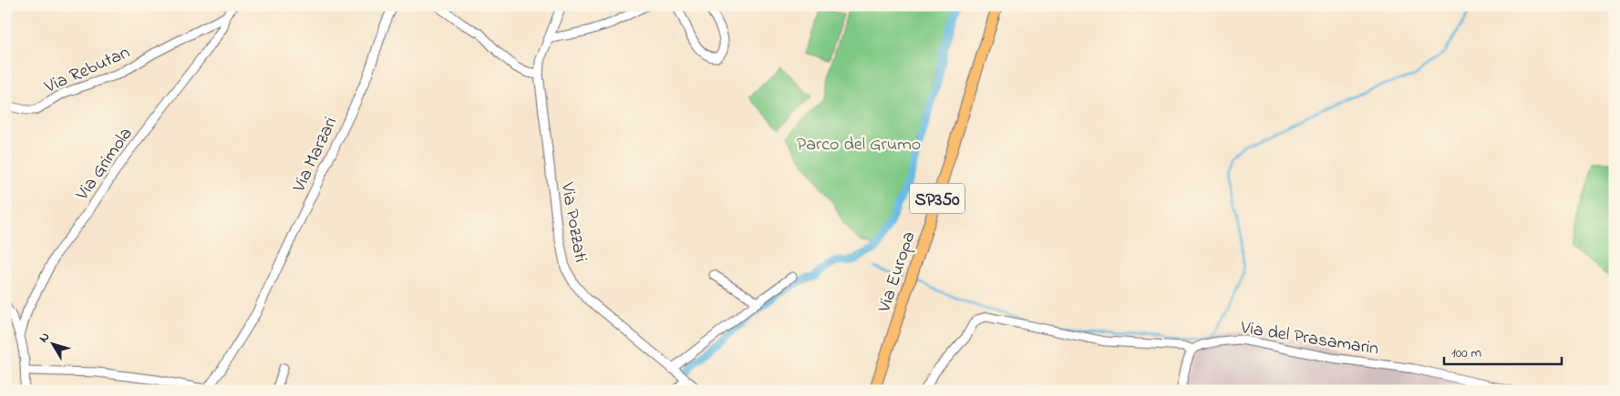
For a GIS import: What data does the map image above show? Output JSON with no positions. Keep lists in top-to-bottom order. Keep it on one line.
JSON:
{"streets":{"main road":["SP350","Via Europa"],"street":["Via Rebutan","Via Marzari","Via Grimola","Via Pozzati","Via del Prasamarin"]},"crossings":[["Via Rebutan","Via Grimola"]],"parks":["Parco del Grumo"],"scale_bar":"100 m","north":"top left"}
